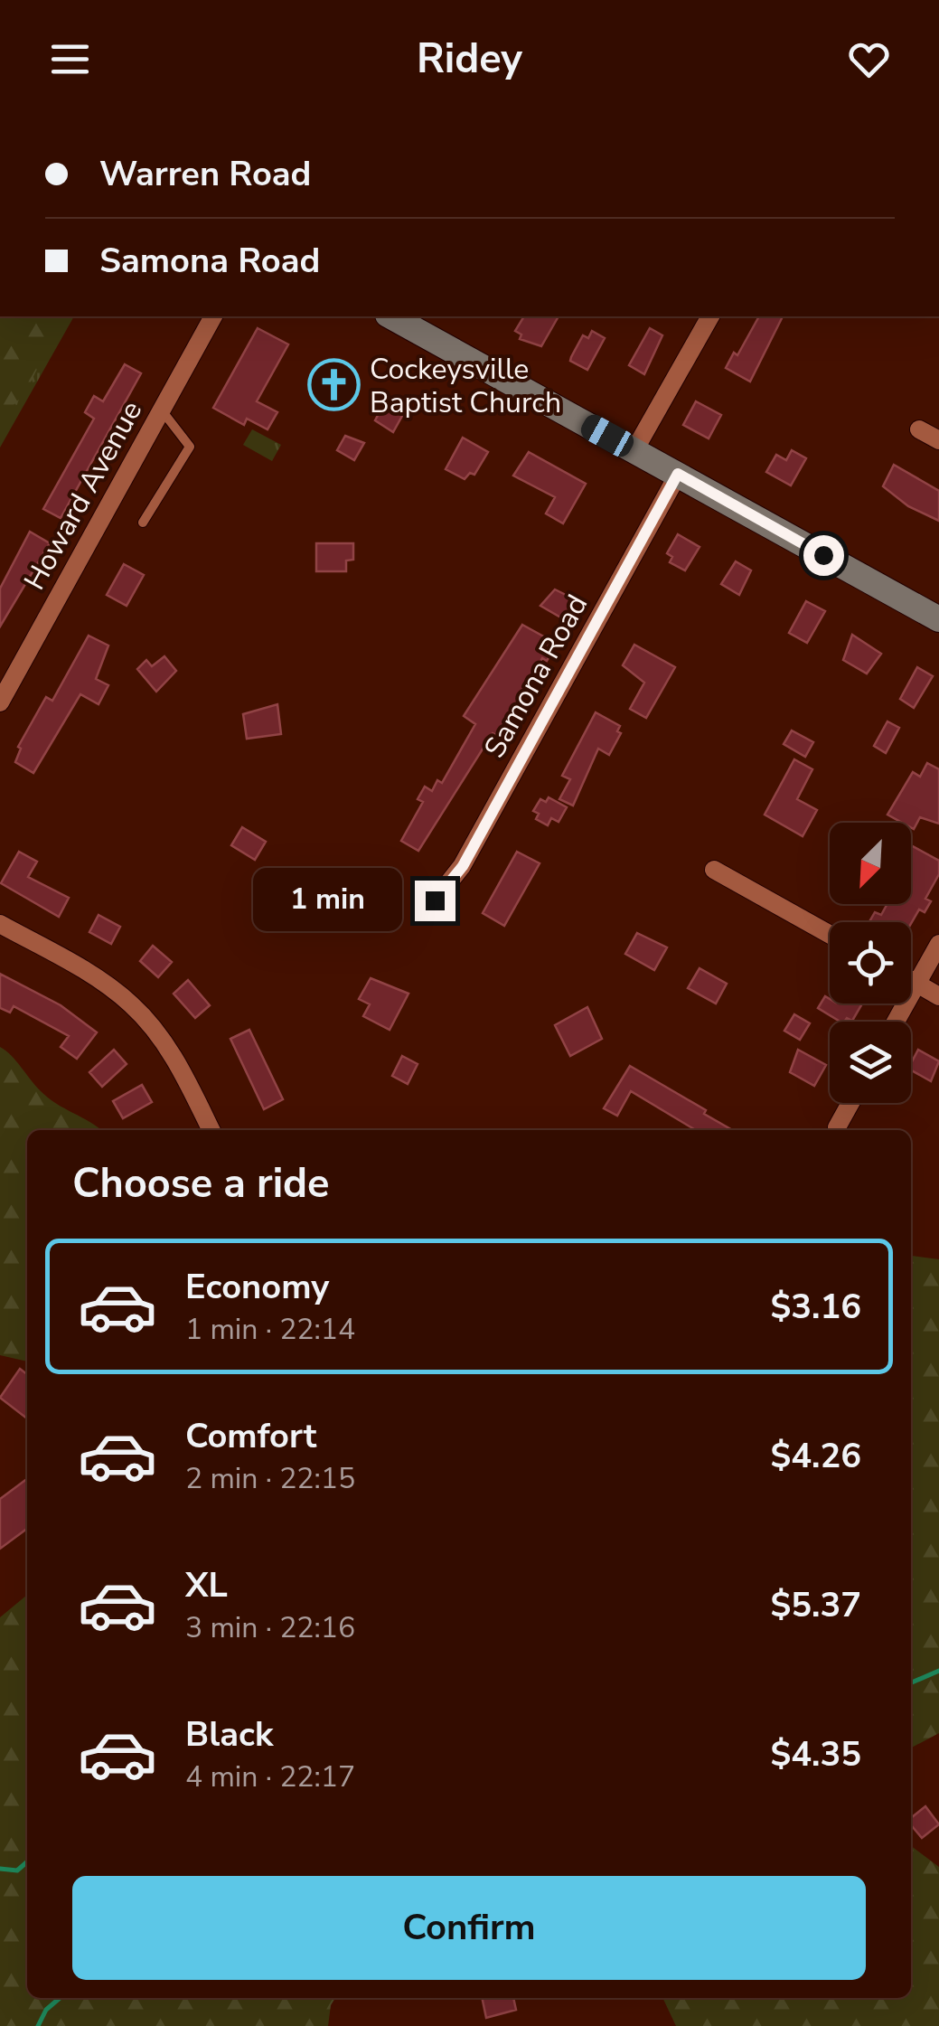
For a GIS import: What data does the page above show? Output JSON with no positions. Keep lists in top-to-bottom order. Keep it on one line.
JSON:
{"streets":{"street":["Howard Avenue","Samona Road"]},"places":{"church":["Cockeysville Baptist Church"]},"north":"bottom left","page":{"header":"Ridey","banner":["Warren Road","Samona Road"],"bubble":"1 min","heading":"Choose a ride","list":[{"name":"Economy","note":"1 min · 22:14","value":"$3.16"},{"name":"Comfort","note":"2 min · 22:15","value":"$4.26"},{"name":"XL","note":"3 min · 22:16","value":"$5.37"},{"name":"Black","note":"4 min · 22:17","value":"$4.35"}],"buttons":"Confirm"}}
